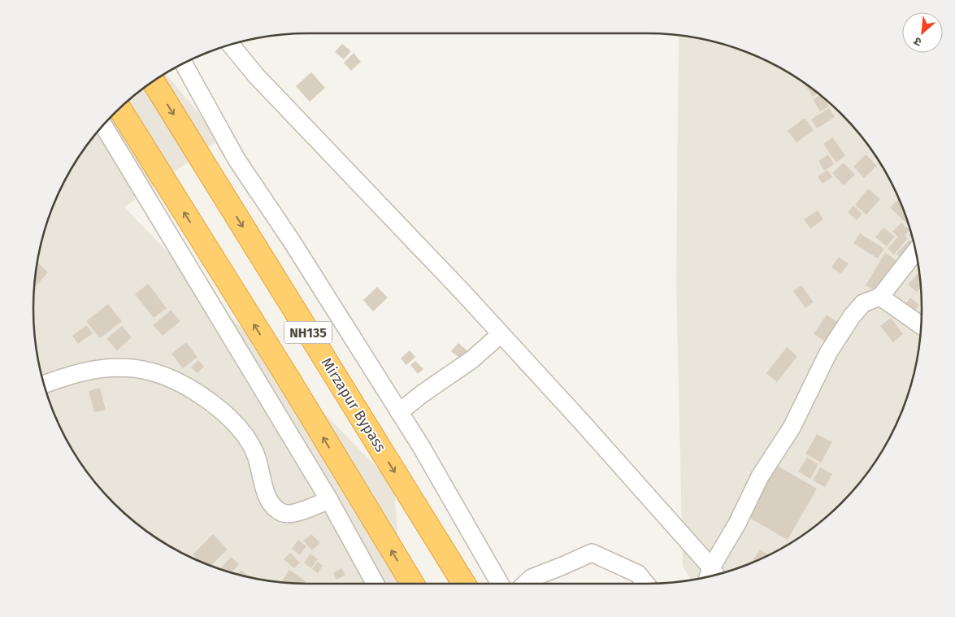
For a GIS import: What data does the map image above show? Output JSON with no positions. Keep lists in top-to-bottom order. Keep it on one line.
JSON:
{"streets":{"highway":["NH135","Mirzapur Bypass"]},"north":"bottom left"}
